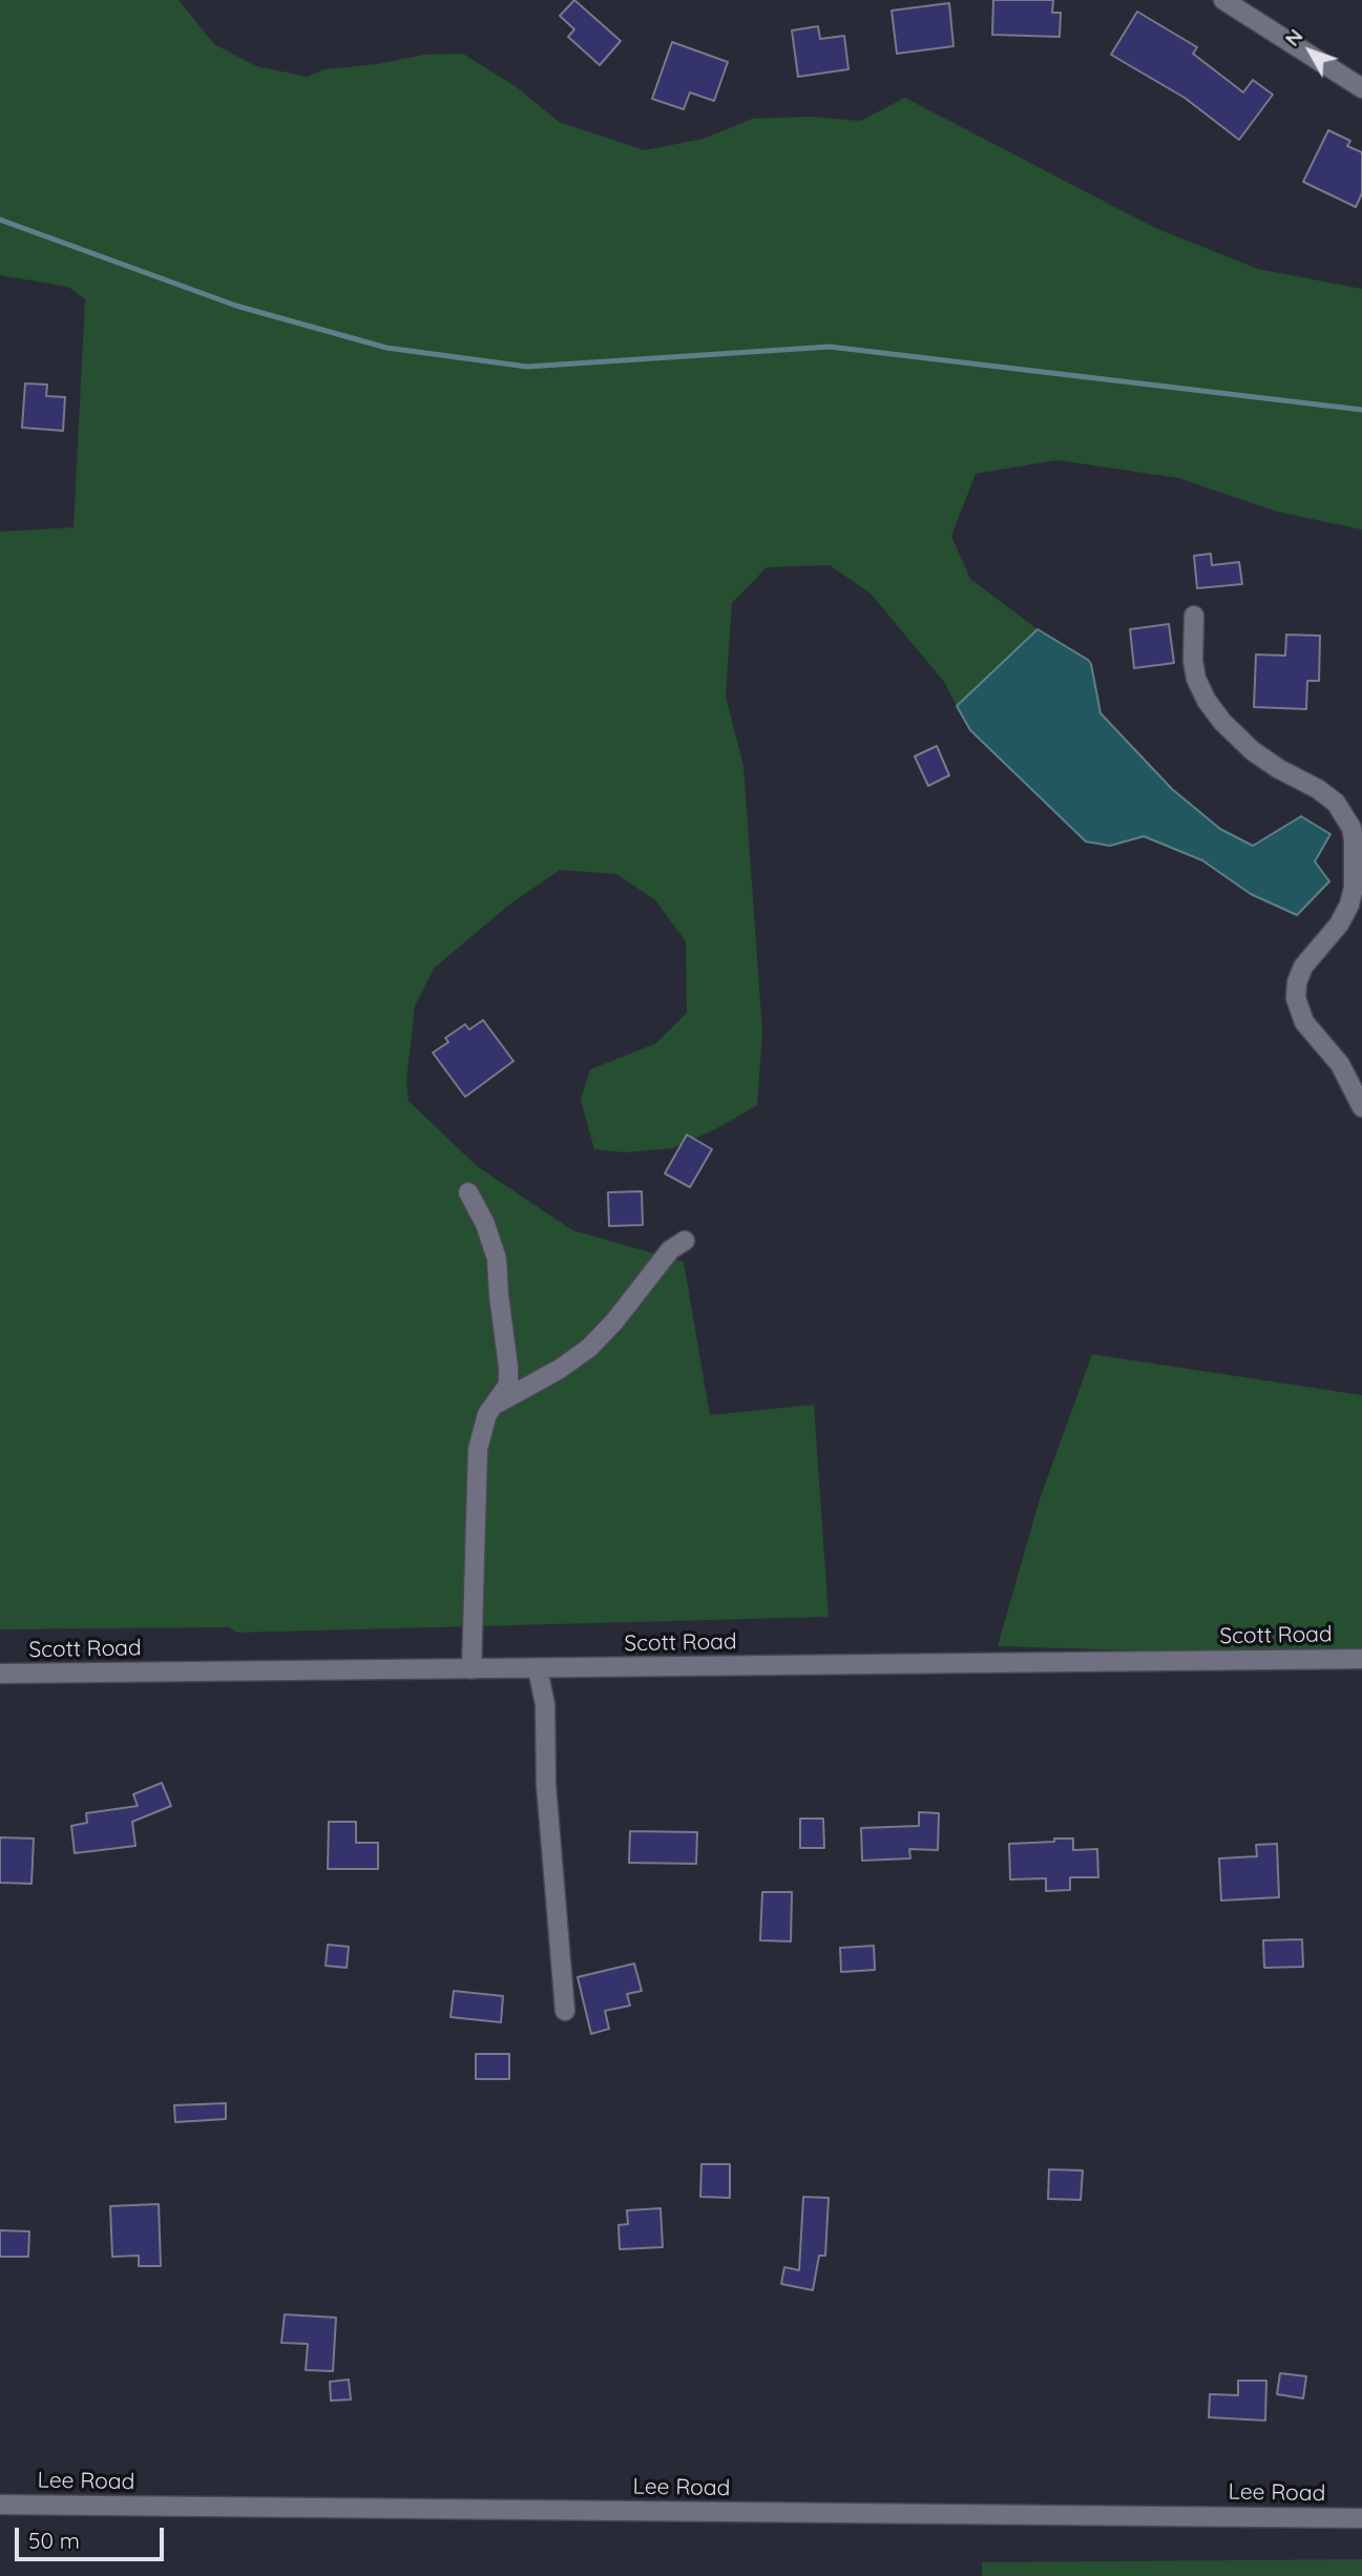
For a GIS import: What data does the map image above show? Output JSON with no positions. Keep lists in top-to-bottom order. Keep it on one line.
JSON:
{"streets":{"street":["Scott Road","Lee Road"]},"scale_bar":"50 m","north":"top left"}
